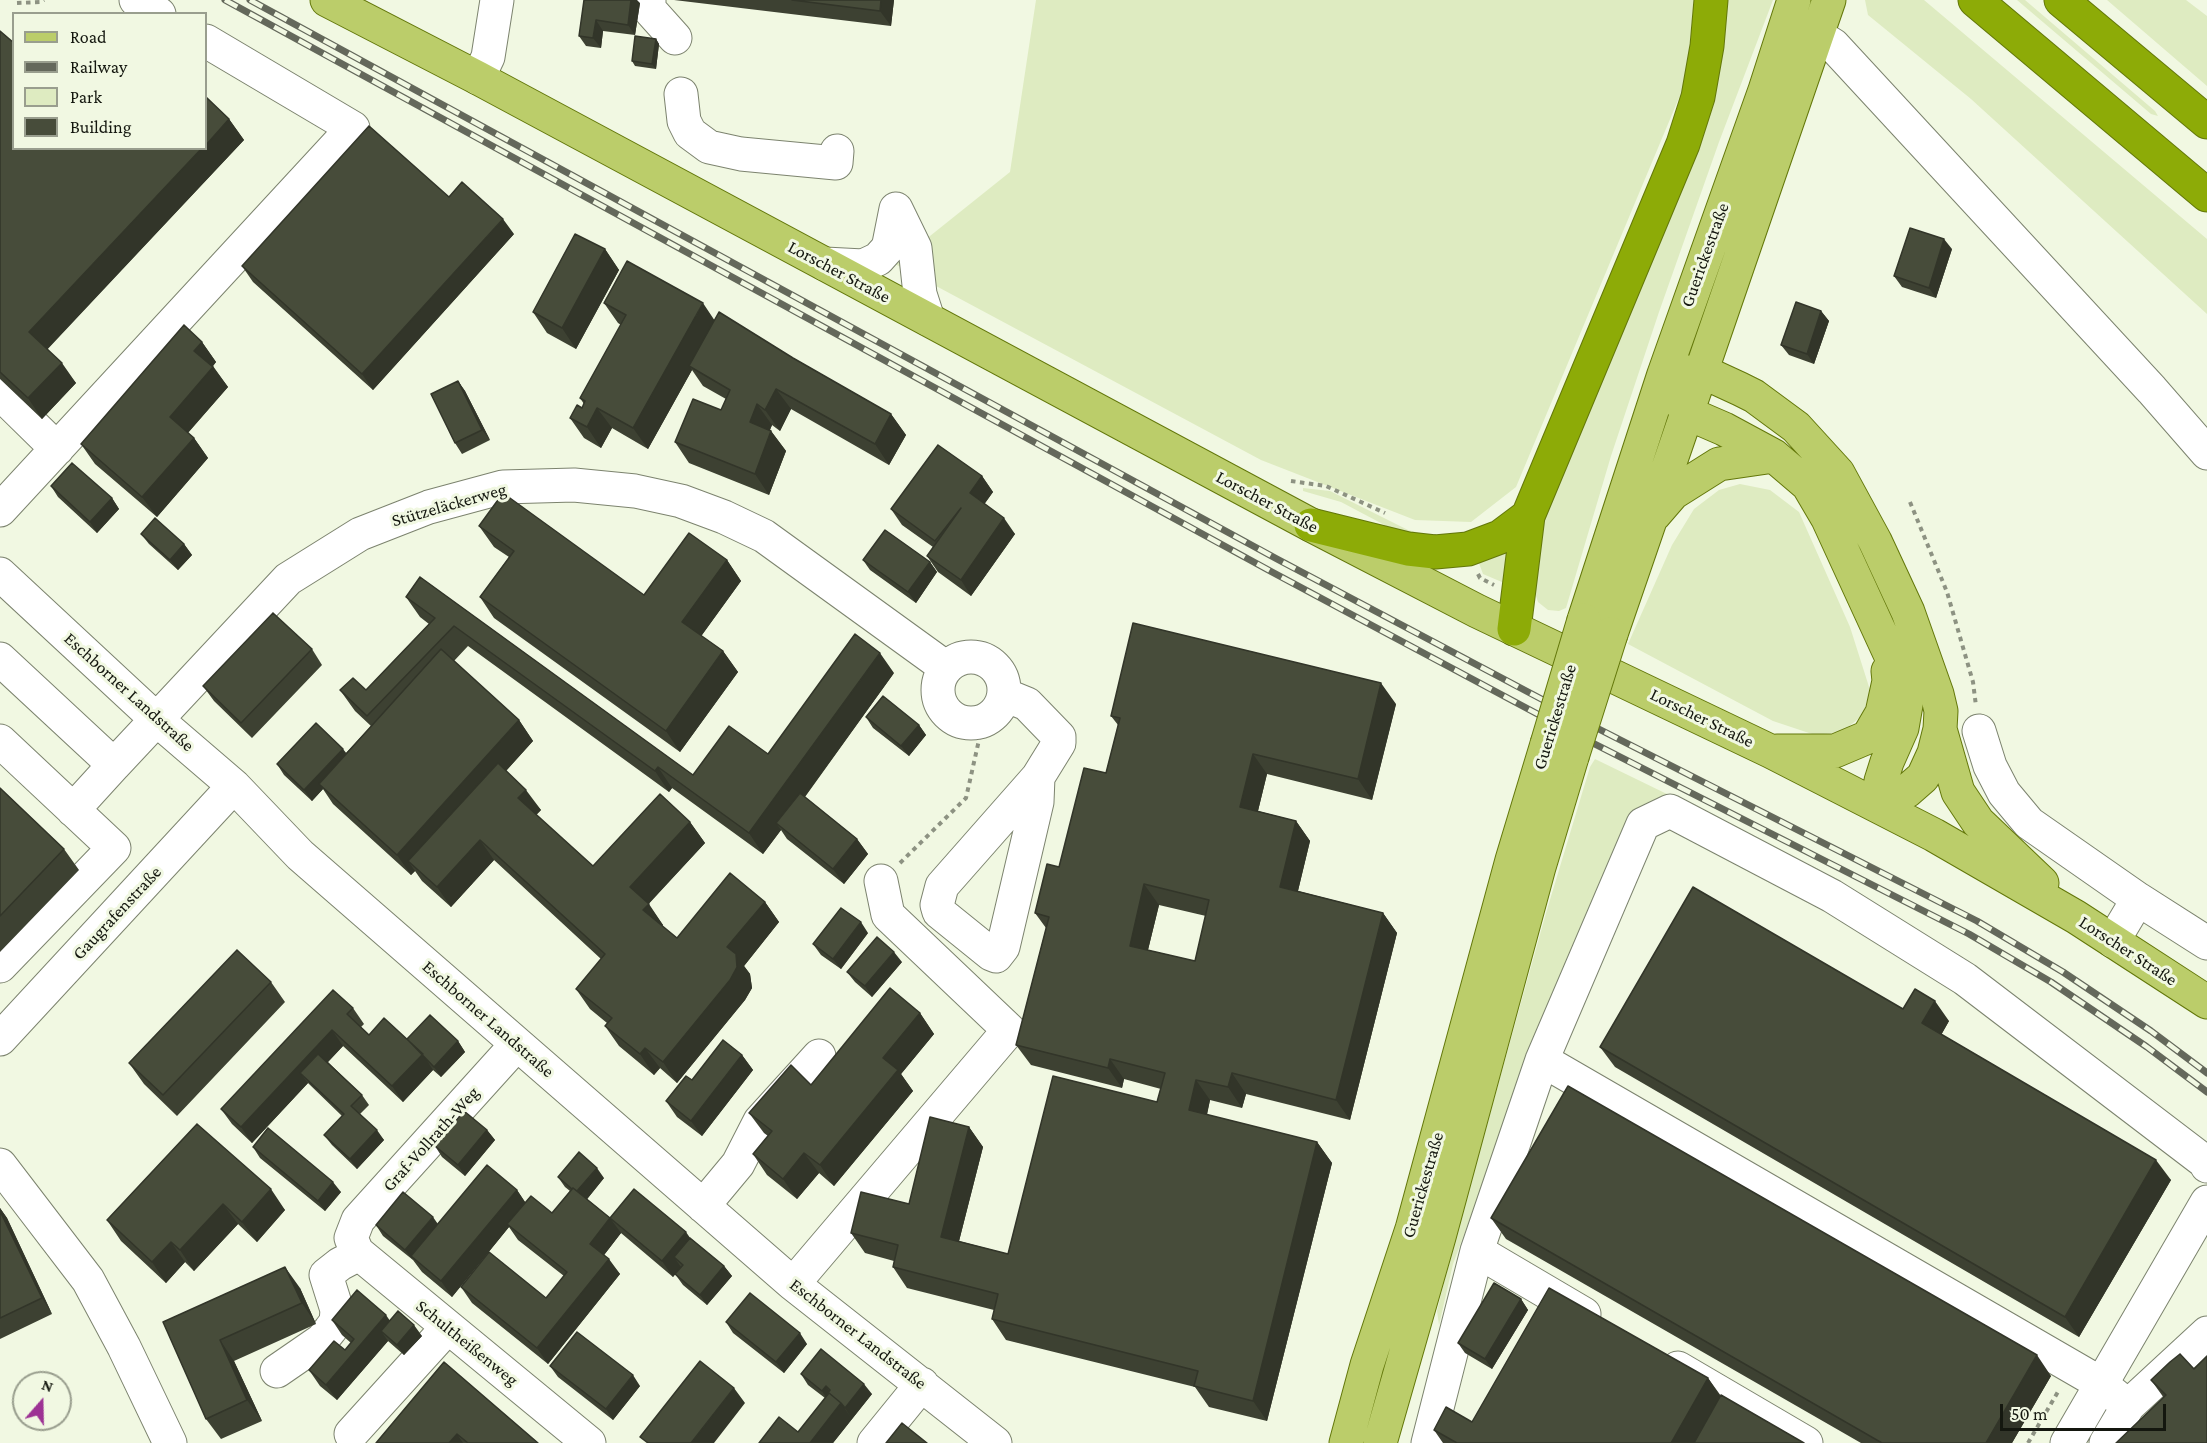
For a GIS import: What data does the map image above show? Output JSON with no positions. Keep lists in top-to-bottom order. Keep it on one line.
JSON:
{"streets":{"main road":["Guerickestraße","Lorscher Straße"],"street":["Stützeläckerweg","Eschborner Landstraße","Gaugrafenstraße","Graf-Vollrath-Weg","Schultheißenweg"]},"crossings":[["Stützeläckerweg","Eschborner Landstraße"],["Eschborner Landstraße","Gaugrafenstraße"],["Eschborner Landstraße","Graf-Vollrath-Weg"],["Graf-Vollrath-Weg","Schultheißenweg"]],"legend":["Road","Railway","Park","Building"],"scale_bar":"50 m","north":"top"}
